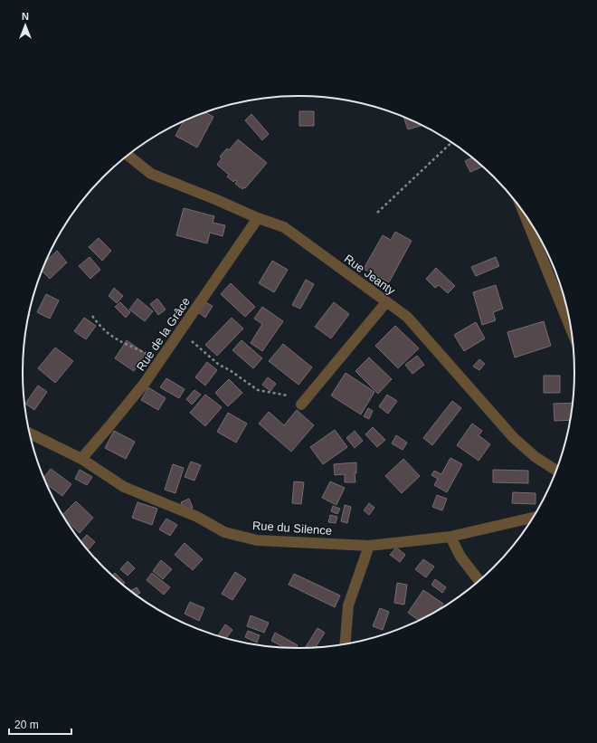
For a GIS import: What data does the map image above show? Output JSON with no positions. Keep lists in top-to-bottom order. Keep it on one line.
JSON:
{"streets":{"street":["Rue Jeanty","Rue de la Grâce","Rue du Silence"]},"crossings":[["Rue Jeanty","Rue de la Grâce"],["Rue de la Grâce","Rue du Silence"]],"scale_bar":"20 m","north":"top"}
